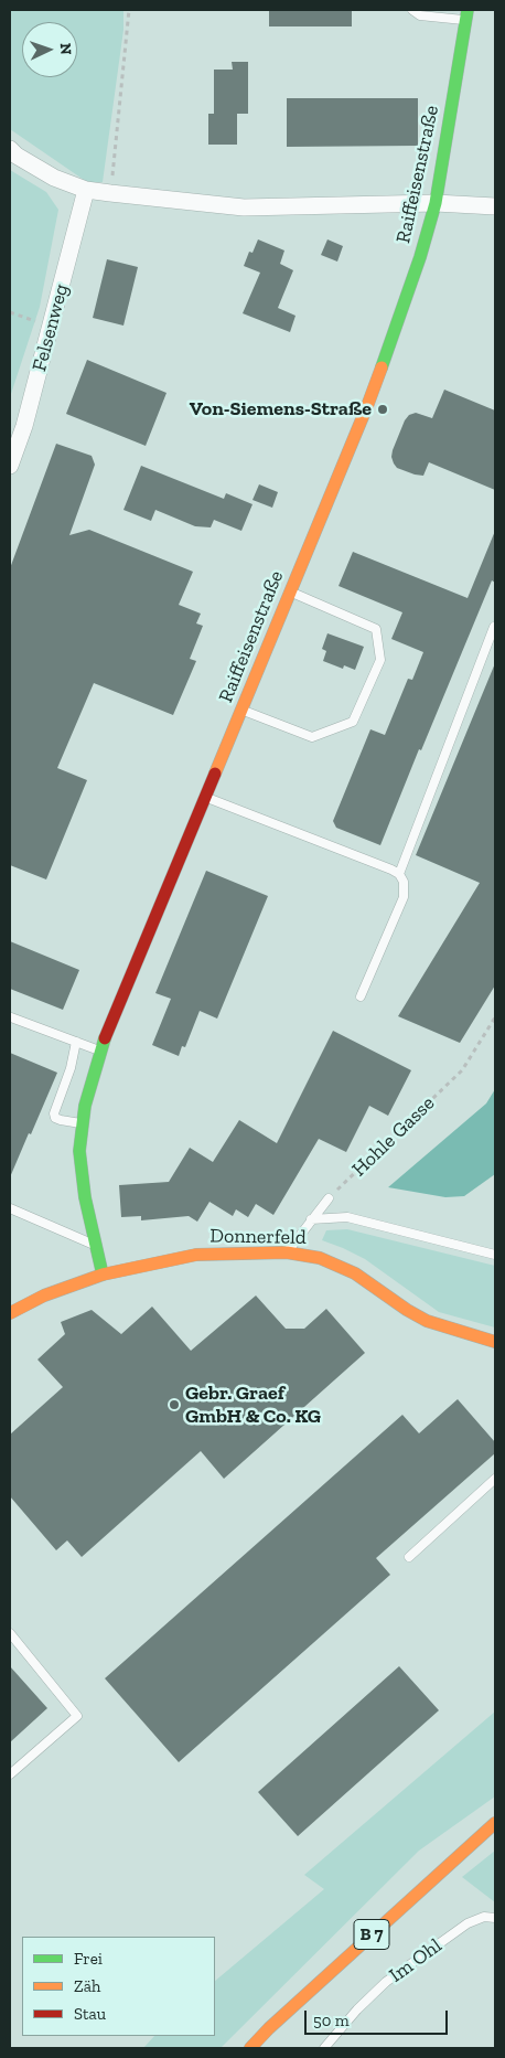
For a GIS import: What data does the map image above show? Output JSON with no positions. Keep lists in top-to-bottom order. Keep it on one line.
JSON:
{"streets":{"street":["Raiffeisenstraße","Felsenweg","Donnerfeld","B 7"],"lane":["Im Ohl"],"path":["Hohle Gasse"]},"crossings":[["Raiffeisenstraße","Donnerfeld"]],"places":["Von-Siemens-Straße","Gebr. Graef GmbH & Co. KG"],"legend":["Frei","Zäh","Stau"],"scale_bar":"50 m","north":"right"}
